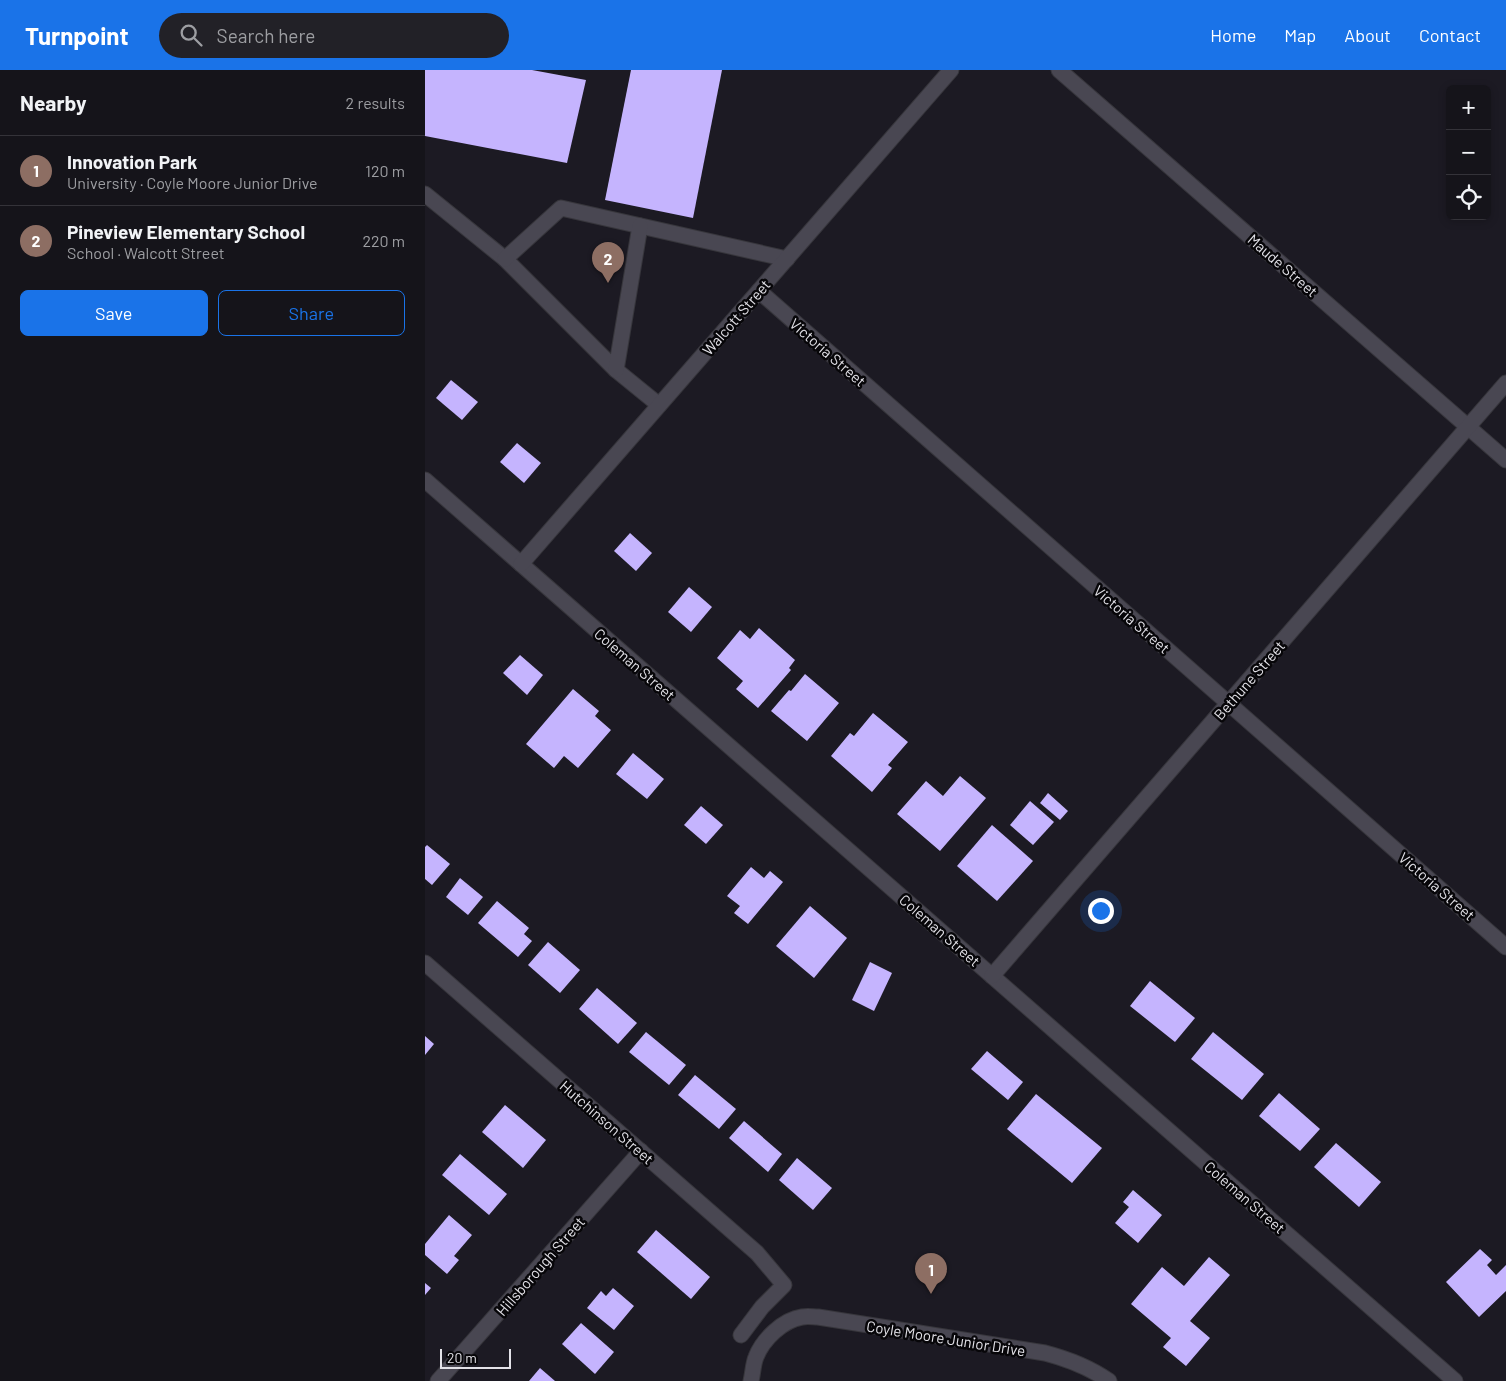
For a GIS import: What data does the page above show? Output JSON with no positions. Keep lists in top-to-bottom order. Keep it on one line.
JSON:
{"streets":{"street":["Maude Street","Walcott Street","Victoria Street","Coleman Street","Bethune Street","Hutchinson Street","Hillsborough Street","Coyle Moore Junior Drive"]},"crossings":[["Maude Street","Bethune Street"],["Walcott Street","Victoria Street"],["Walcott Street","Coleman Street"],["Victoria Street","Bethune Street"],["Coleman Street","Bethune Street"],["Hutchinson Street","Hillsborough Street"]],"scale_bar":"20 m","page":{"header":"Turnpoint","search":"Search here","nav":["Home","Map","About","Contact"],"heading":["Nearby","2 results"],"map_buttons":["+","−"],"list":[{"mark":"1","name":"Innovation Park","note":"University · Coyle Moore Junior Drive","value":"120 m"},{"mark":"2","name":"Pineview Elementary School","note":"School · Walcott Street","value":"220 m"}],"pins":["2","1"],"buttons":["Save","Share"],"scale":"20 m"}}
